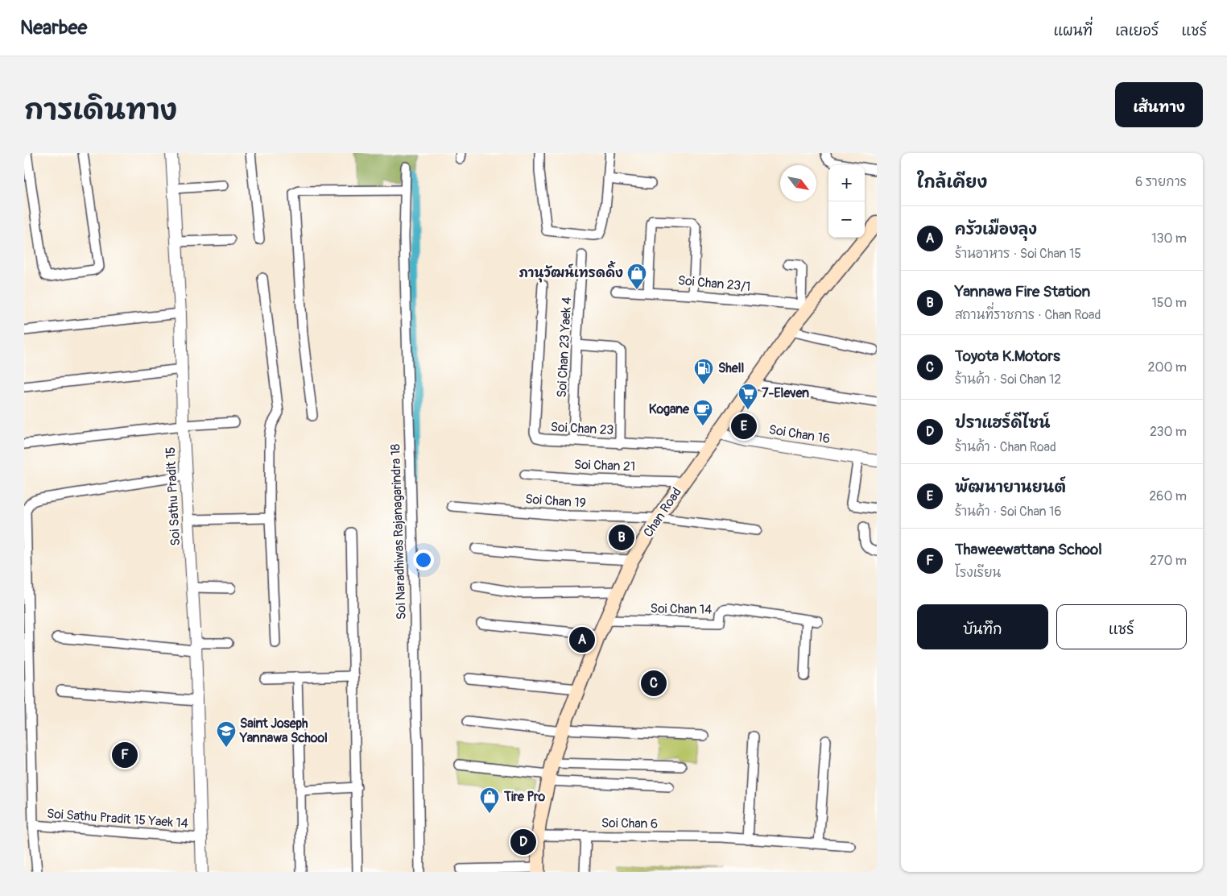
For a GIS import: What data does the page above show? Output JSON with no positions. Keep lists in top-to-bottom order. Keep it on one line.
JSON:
{"streets":{"main road":["Chan Road"],"street":["Soi Chan 23/1","Soi Chan 23 Yaek 4","Soi Chan 23","Soi Chan 16","Soi Chan 21","Soi Sathu Pradit 15","Soi Chan 19","Soi Naradhiwas Rajanagarindra 18","Soi Chan 14","Soi Sathu Pradit 15 Yaek 14","Soi Chan 6"]},"crossings":[["Soi Chan 23/1","Chan Road"],["Soi Chan 23 Yaek 4","Soi Chan 23"],["Soi Chan 23","Chan Road"],["Soi Chan 16","Chan Road"],["Soi Chan 21","Chan Road"],["Soi Sathu Pradit 15","Soi Sathu Pradit 15 Yaek 14"],["Soi Chan 19","Chan Road"],["Chan Road","Soi Chan 14"],["Chan Road","Soi Chan 6"]],"places":{"shop":["ภานุวัฒน์เทรดดิ้ง","Tire Pro"],"fuel station":["Shell"],"supermarket":["7-Eleven"],"cafe":["Kogane"],"school or university":["Saint Joseph Yannawa School"]},"north":"bottom right","page":{"header":"Nearbee","nav":["แผนที่","เลเยอร์","แชร์"],"title":"การเดินทาง","buttons":["เส้นทาง",["บันทึก","แชร์"]],"heading":["ใกล้เคียง","6 รายการ"],"map_buttons":["+","−"],"list":[{"mark":"A","name":"ครัวเมืองลุง","note":"ร้านอาหาร · Soi Chan 15","value":"130 m"},{"mark":"B","name":"Yannawa Fire Station","note":"สถานที่ราชการ · Chan Road","value":"150 m"},{"mark":"C","name":"Toyota K.Motors","note":"ร้านค้า · Soi Chan 12","value":"200 m"},{"mark":"D","name":"ปราแฮร์ดีไซน์","note":"ร้านค้า · Chan Road","value":"230 m"},{"mark":"E","name":"พัฒนายานยนต์","note":"ร้านค้า · Soi Chan 16","value":"260 m"},{"mark":"F","name":"Thaweewattana School","note":"โรงเรียน","value":"270 m"}],"pins":["E","B","A","C","F","D"]}}
